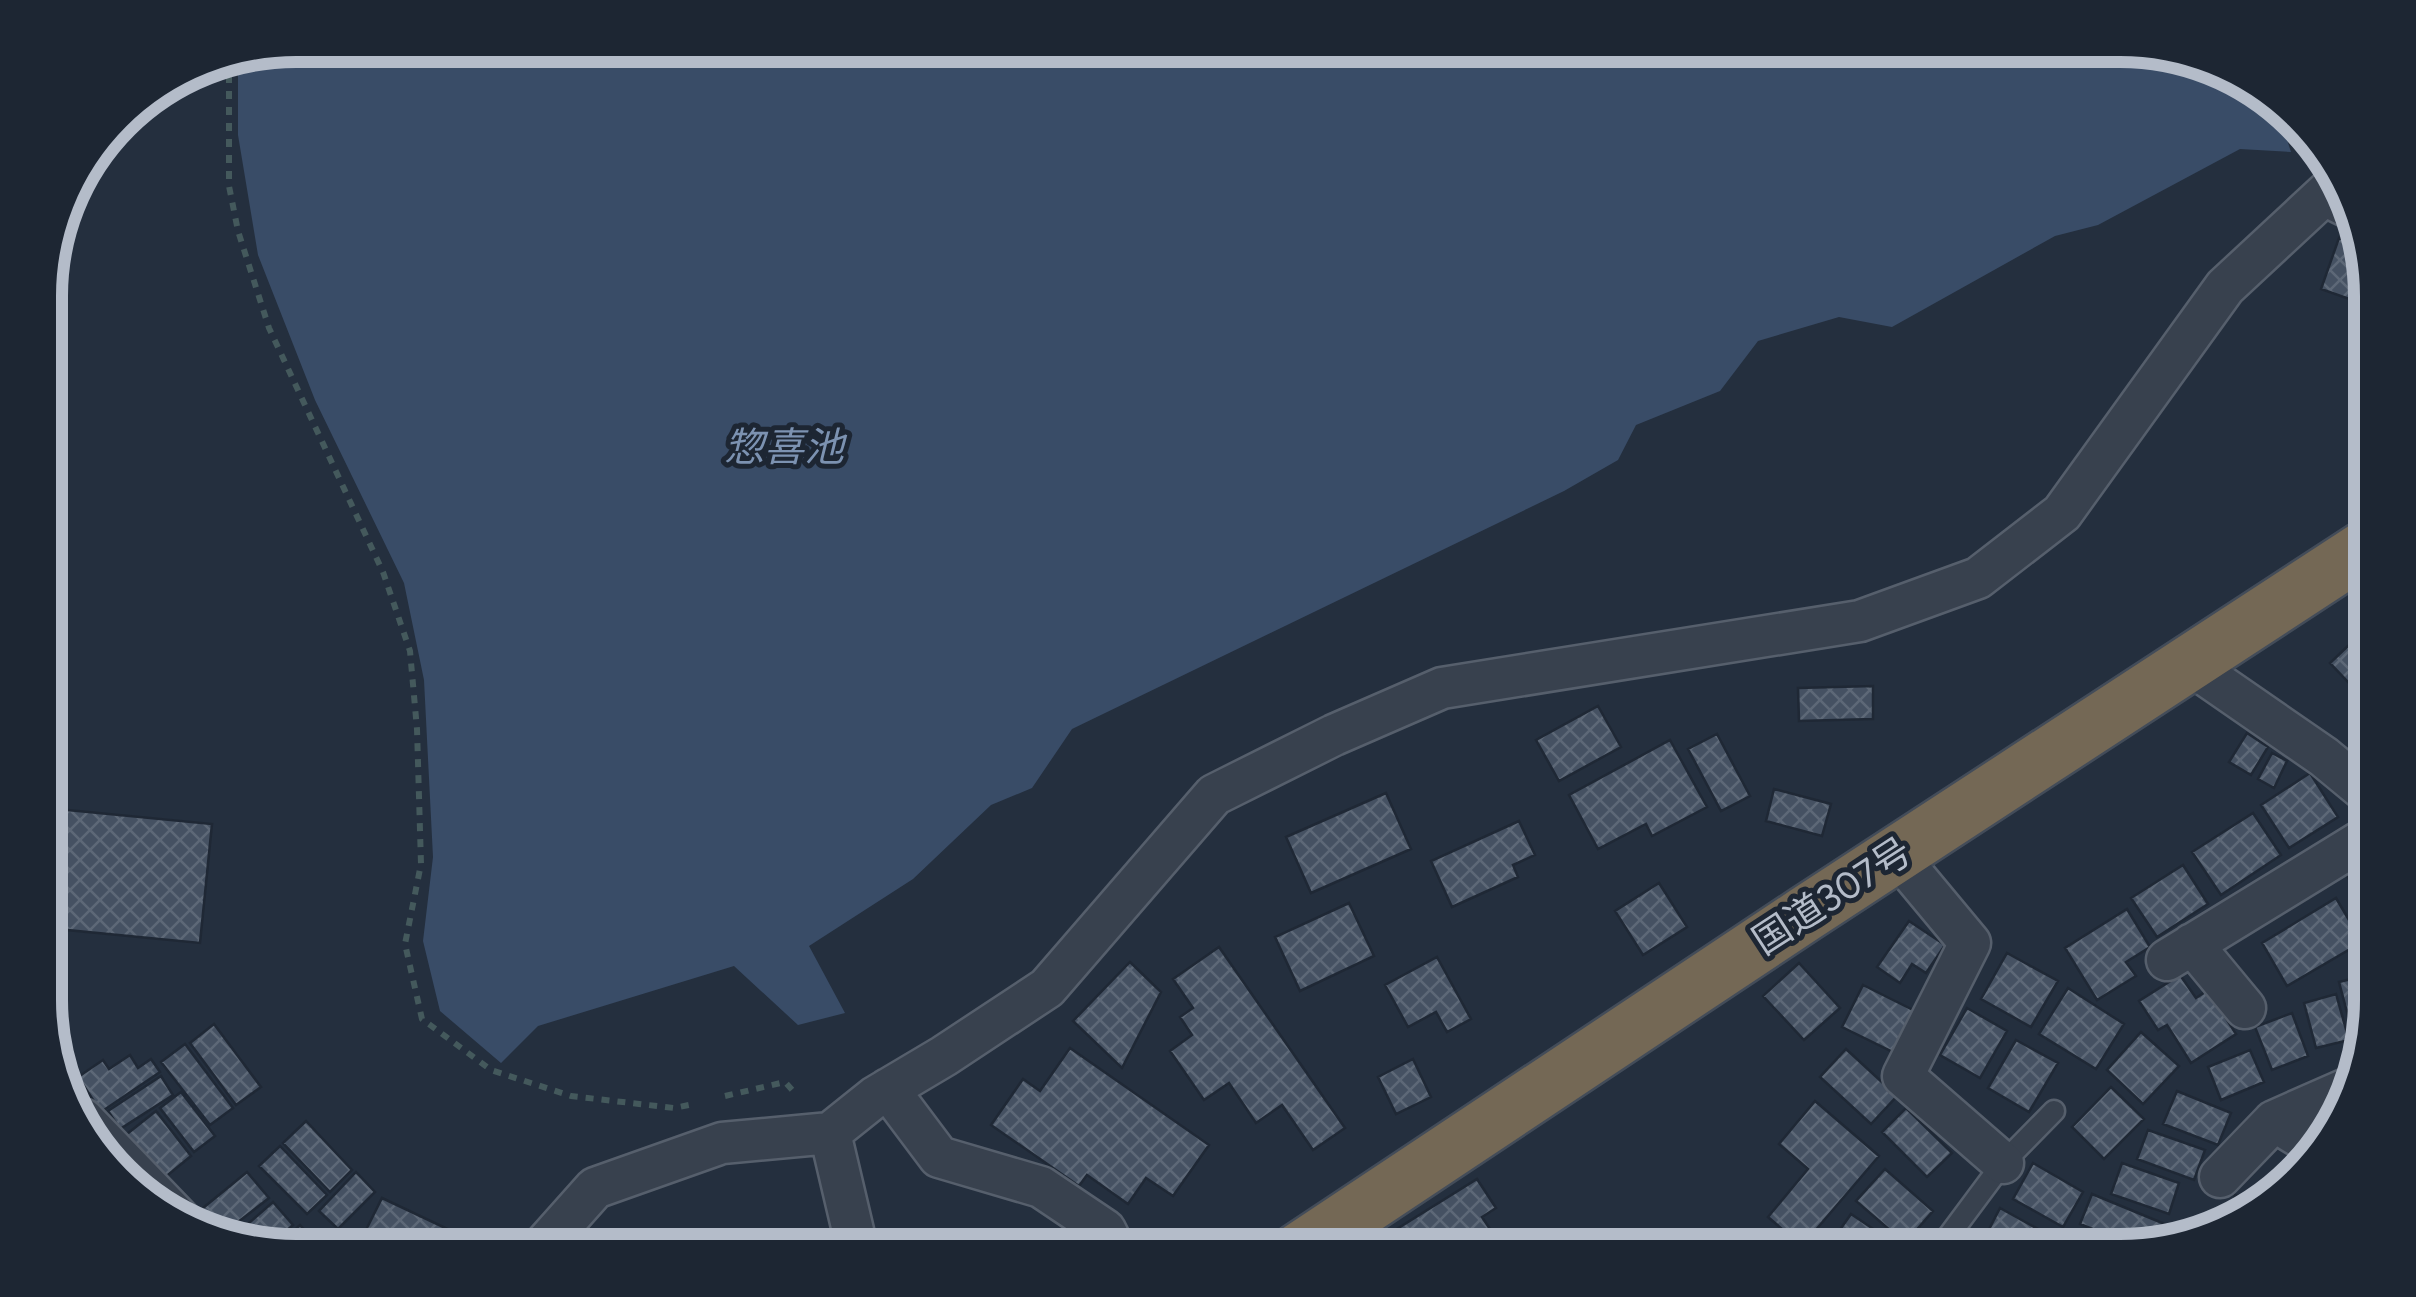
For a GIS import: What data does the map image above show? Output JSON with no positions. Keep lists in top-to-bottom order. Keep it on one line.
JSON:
{"streets":{"highway":["国道307号"]},"water":["惣喜池"]}
